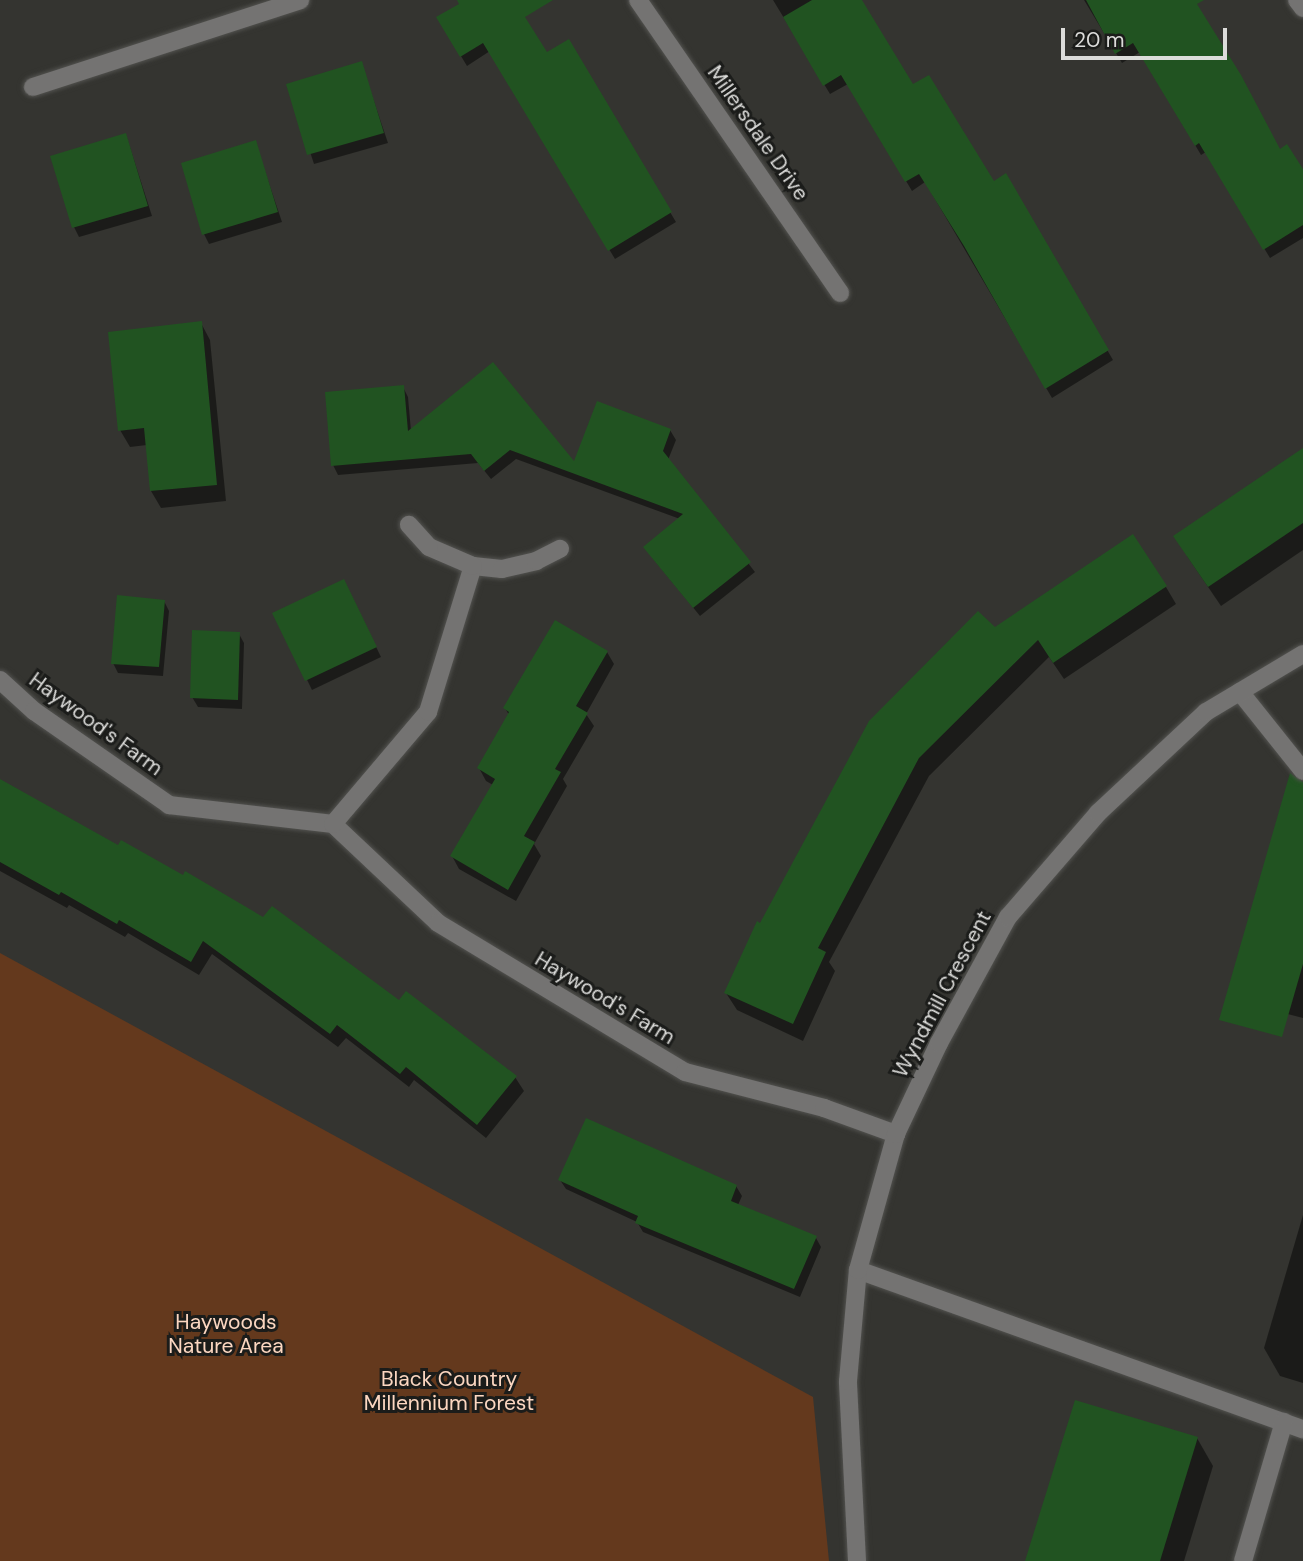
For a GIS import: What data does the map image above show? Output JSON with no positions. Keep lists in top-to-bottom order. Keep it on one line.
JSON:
{"streets":{"street":["Millersdale Drive","Haywood's Farm","Wyndmill Crescent"]},"crossings":[["Haywood's Farm","Wyndmill Crescent"]],"parks":["Haywoods Nature Area","Black Country Millennium Forest"],"scale_bar":"20 m"}
